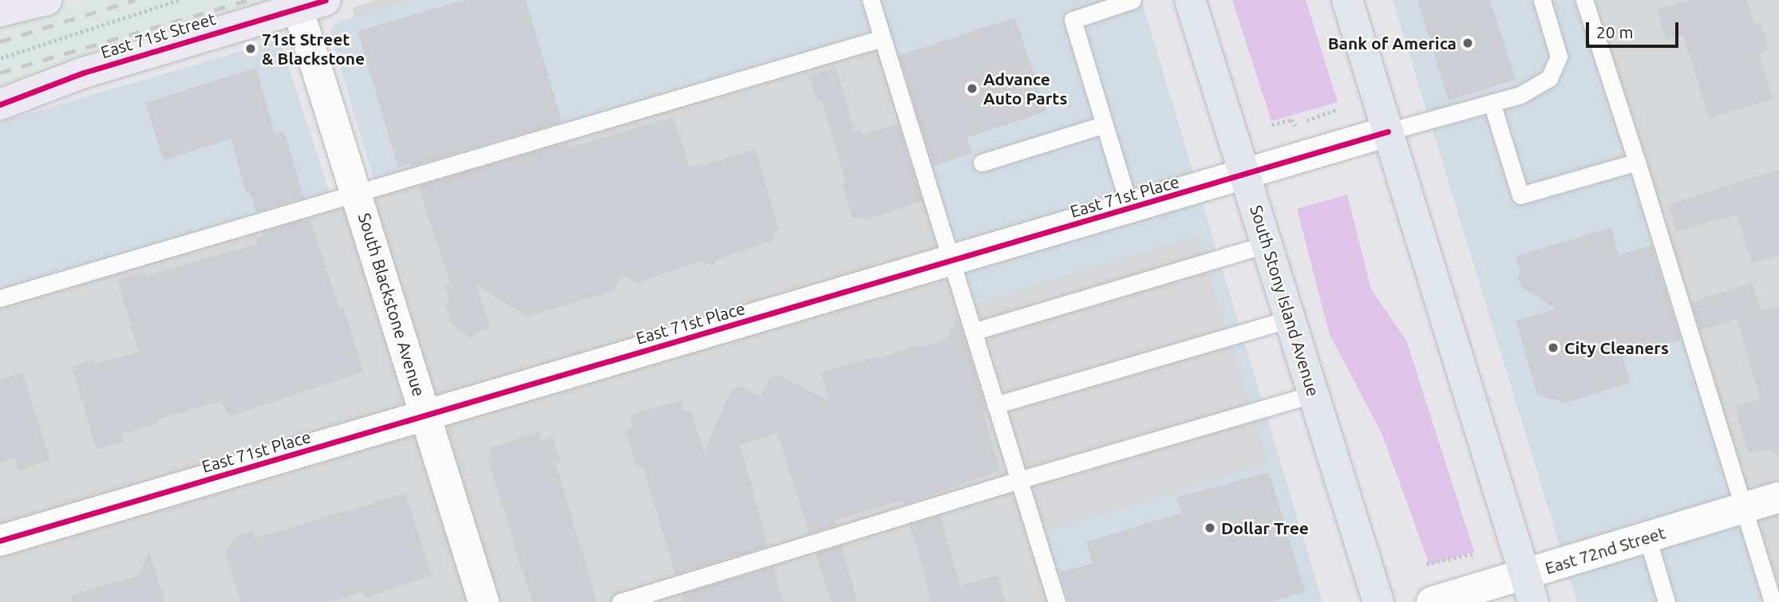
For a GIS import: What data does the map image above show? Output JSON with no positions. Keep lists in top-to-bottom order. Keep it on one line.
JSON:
{"streets":{"highway":["South Stony Island Avenue"],"main road":["East 71st Street"],"street":["East 71st Place","South Blackstone Avenue","East 72nd Street"]},"crossings":[["East 71st Street","South Blackstone Avenue"],["East 71st Place","South Stony Island Avenue"],["East 71st Place","South Blackstone Avenue"]],"places":["Bank of America","71st Street & Blackstone","Advance Auto Parts","City Cleaners","Dollar Tree"],"scale_bar":"20 m"}
